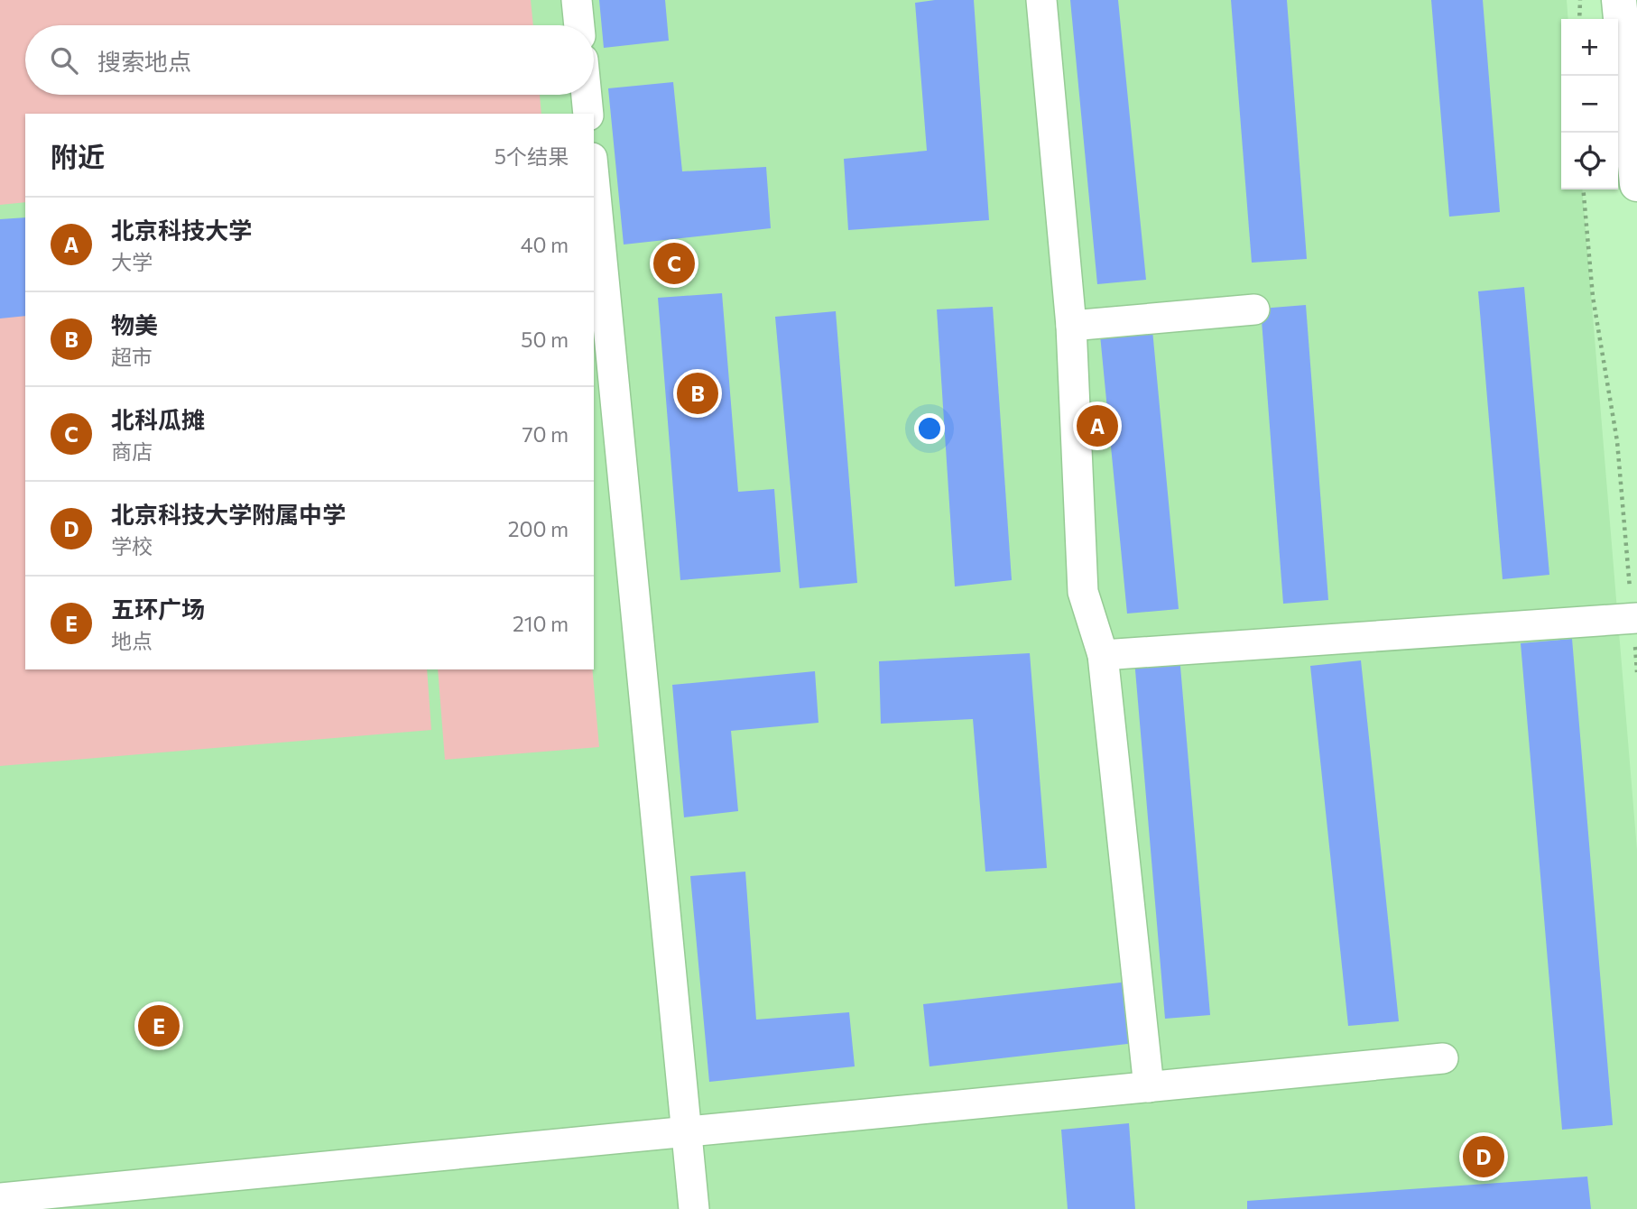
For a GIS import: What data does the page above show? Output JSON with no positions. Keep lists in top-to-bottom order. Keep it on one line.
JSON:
{"page":{"map_buttons":["+","−"],"search":"搜索地点","heading":["附近","5个结果"],"list":[{"mark":"A","name":"北京科技大学","note":"大学","value":"40 m"},{"mark":"B","name":"物美","note":"超市","value":"50 m"},{"mark":"C","name":"北科瓜摊","note":"商店","value":"70 m"},{"mark":"D","name":"北京科技大学附属中学","note":"学校","value":"200 m"},{"mark":"E","name":"五环广场","note":"地点","value":"210 m"}],"pins":["C","B","A","E","D"]}}
